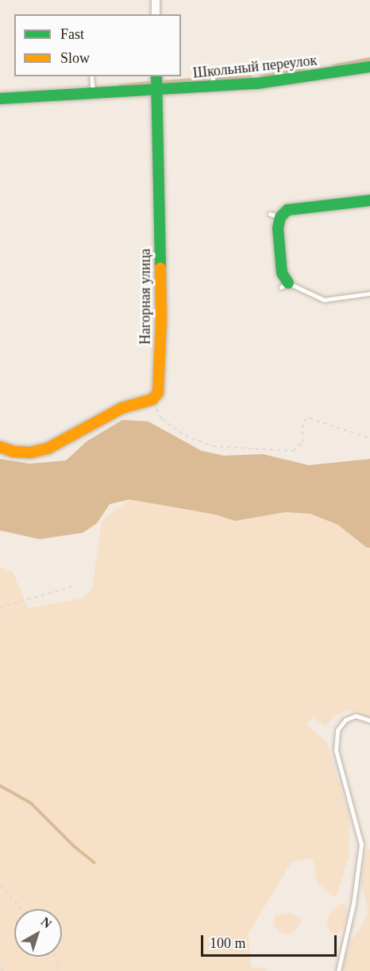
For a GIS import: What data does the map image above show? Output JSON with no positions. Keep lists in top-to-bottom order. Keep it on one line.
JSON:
{"streets":{"street":["Школьный переулок","Нагорная улица"]},"crossings":[["Школьный переулок","Нагорная улица"]],"legend":["Fast","Slow"],"scale_bar":"100 m","north":"top right"}
